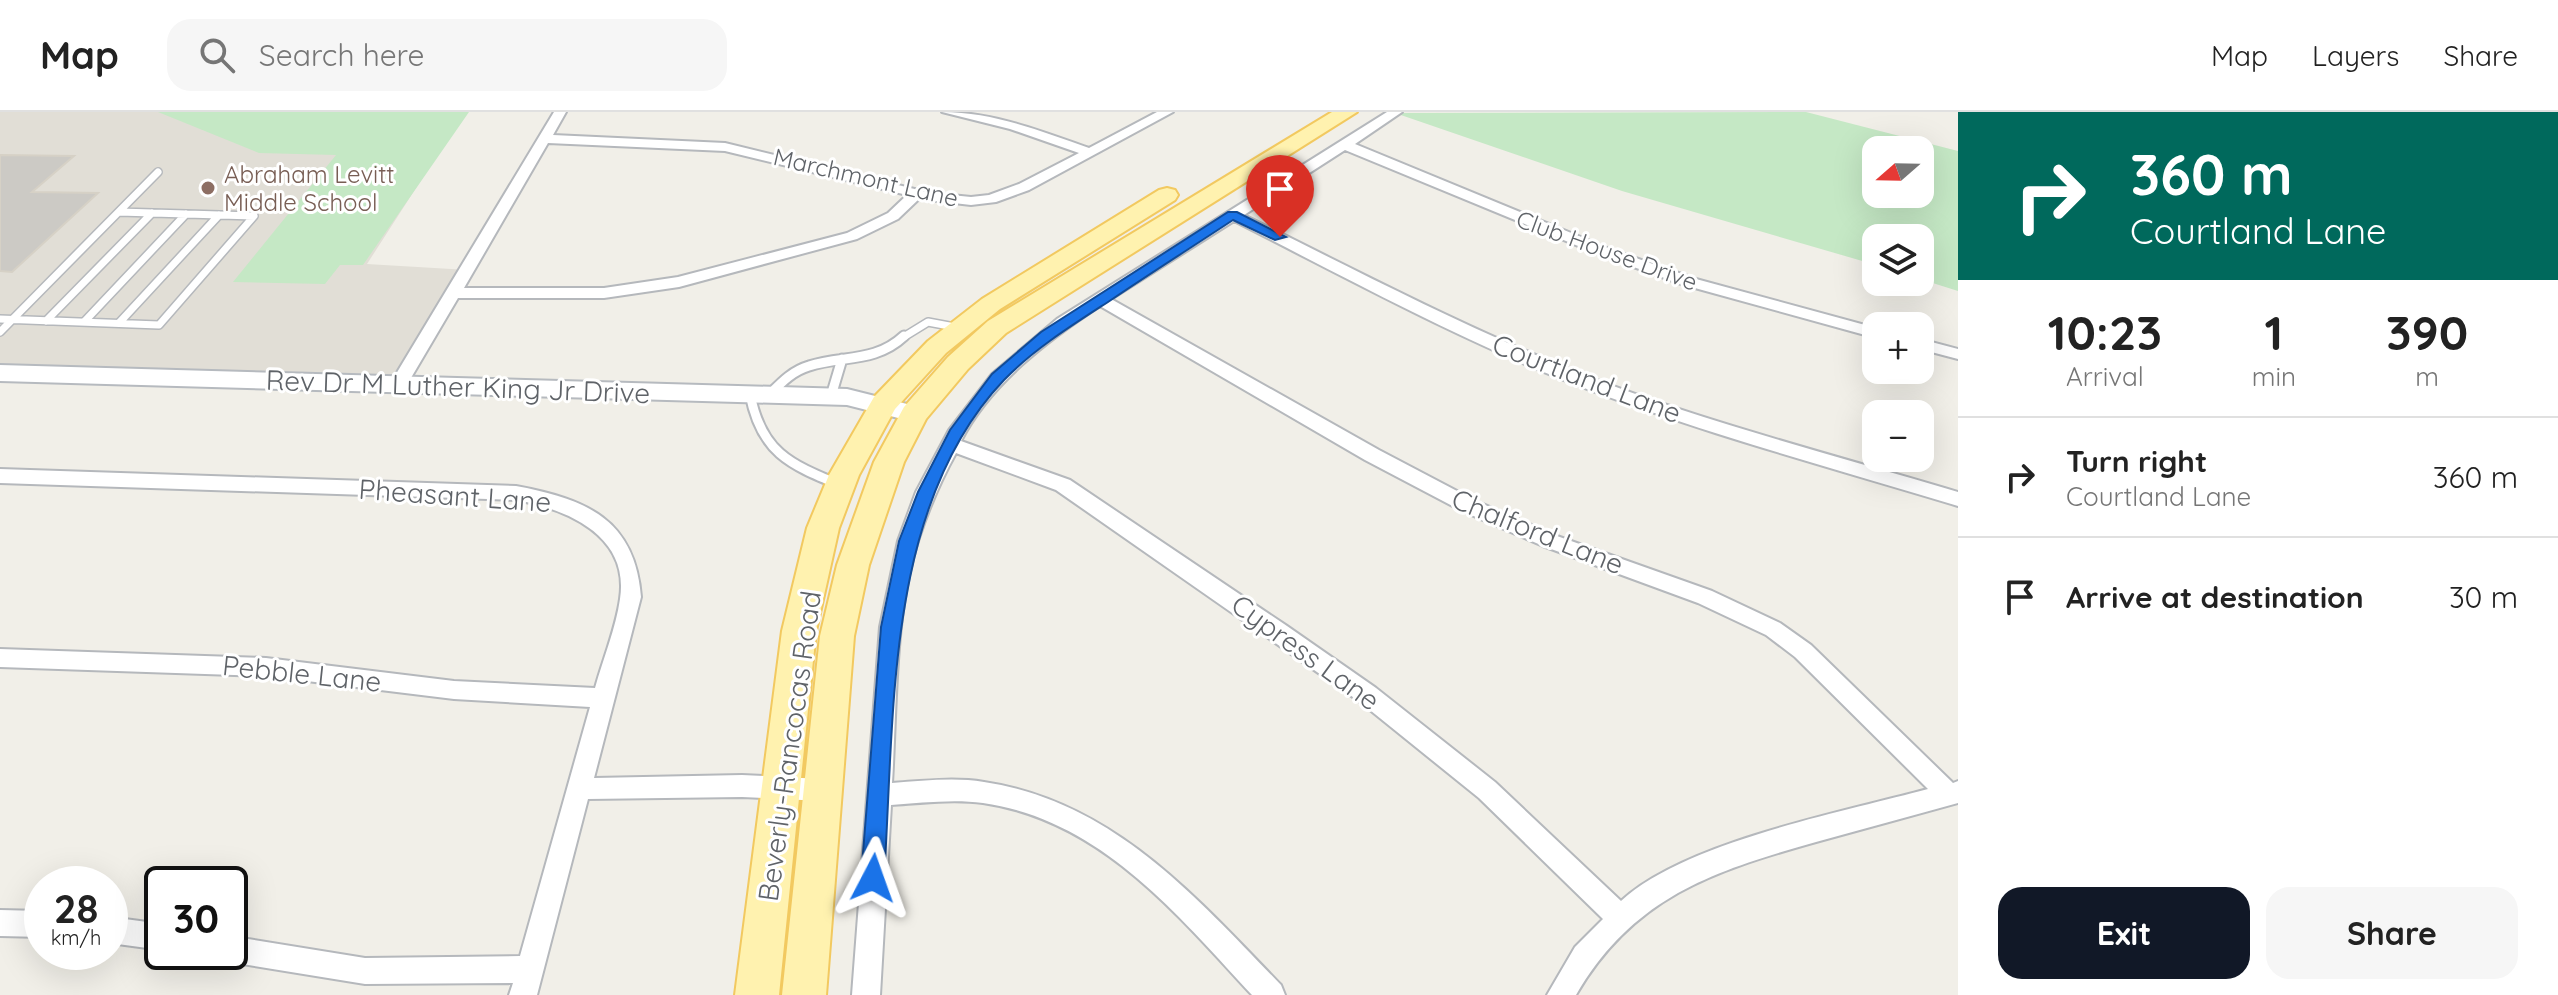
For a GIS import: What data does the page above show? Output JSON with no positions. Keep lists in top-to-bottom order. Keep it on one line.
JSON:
{"streets":{"main road":["Beverly-Rancocas Road"],"street":["Marchmont Lane","Club House Drive","Courtland Lane","Rev Dr M Luther King Jr Drive","Pheasant Lane","Chalford Lane","Cypress Lane","Pebble Lane"]},"crossings":[["Rev Dr M Luther King Jr Drive","Beverly-Rancocas Road"],["Pheasant Lane","Pebble Lane"]],"places":["Abraham Levitt Middle School"],"north":"left","page":{"header":"Map","search":"Search here","nav":["Map","Layers","Share"],"turn":["360 m","Courtland Lane"],"map_buttons":["+","−"],"eta":["10:23","Arrival","1","min","390","m"],"list":[{"name":"Turn right","note":"Courtland Lane","value":"360 m"},{"name":"Arrive at destination","value":"30 m"}],"speed":"28 km/h","limit":"30","buttons":["Exit","Share"]}}
